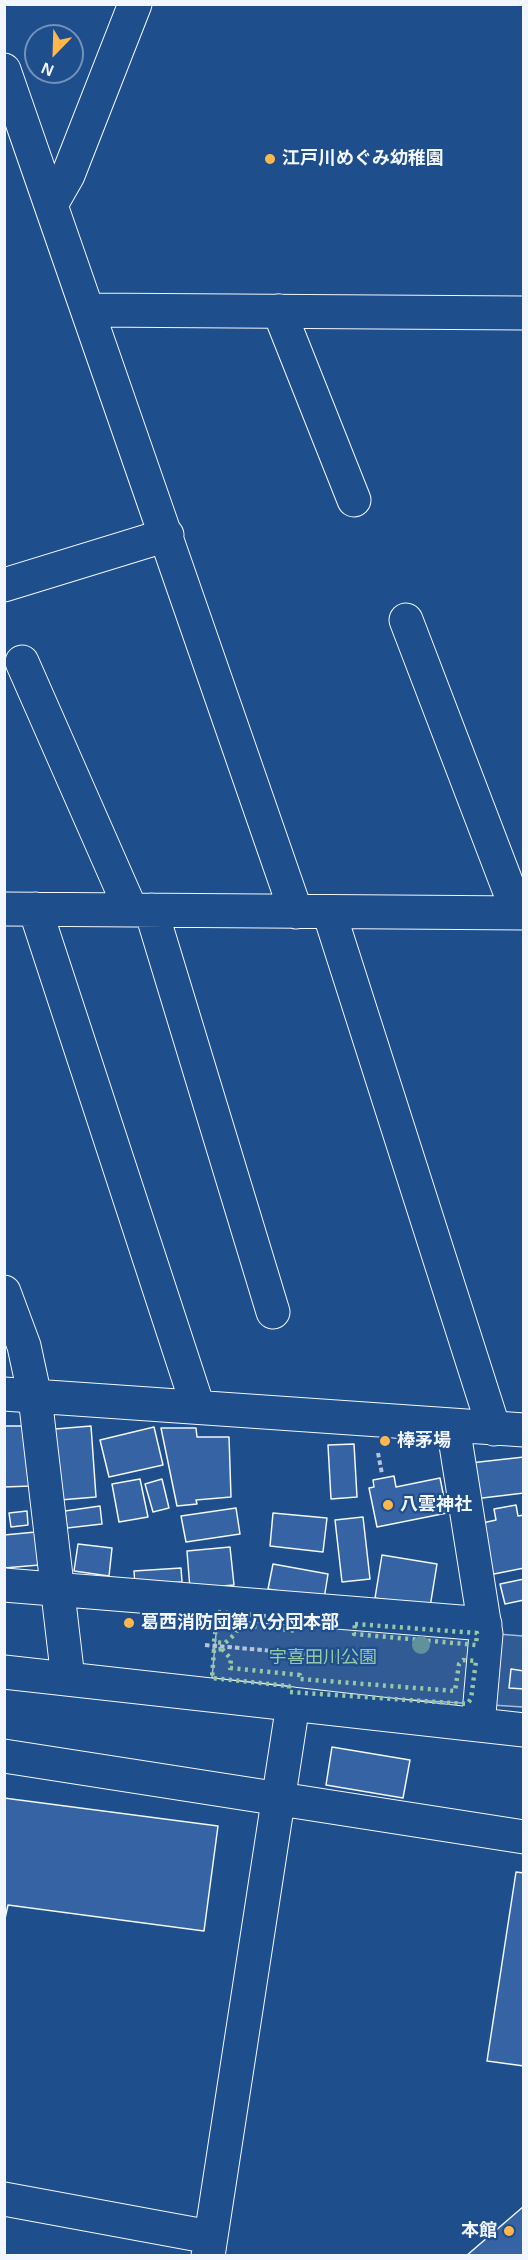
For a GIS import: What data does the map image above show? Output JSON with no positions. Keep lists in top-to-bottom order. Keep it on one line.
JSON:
{"parks":["宇喜田川公園"],"places":["江戸川めぐみ幼稚園","棒茅場","八雲神社","葛西消防団第八分団本部","本館"],"north":"bottom left"}
